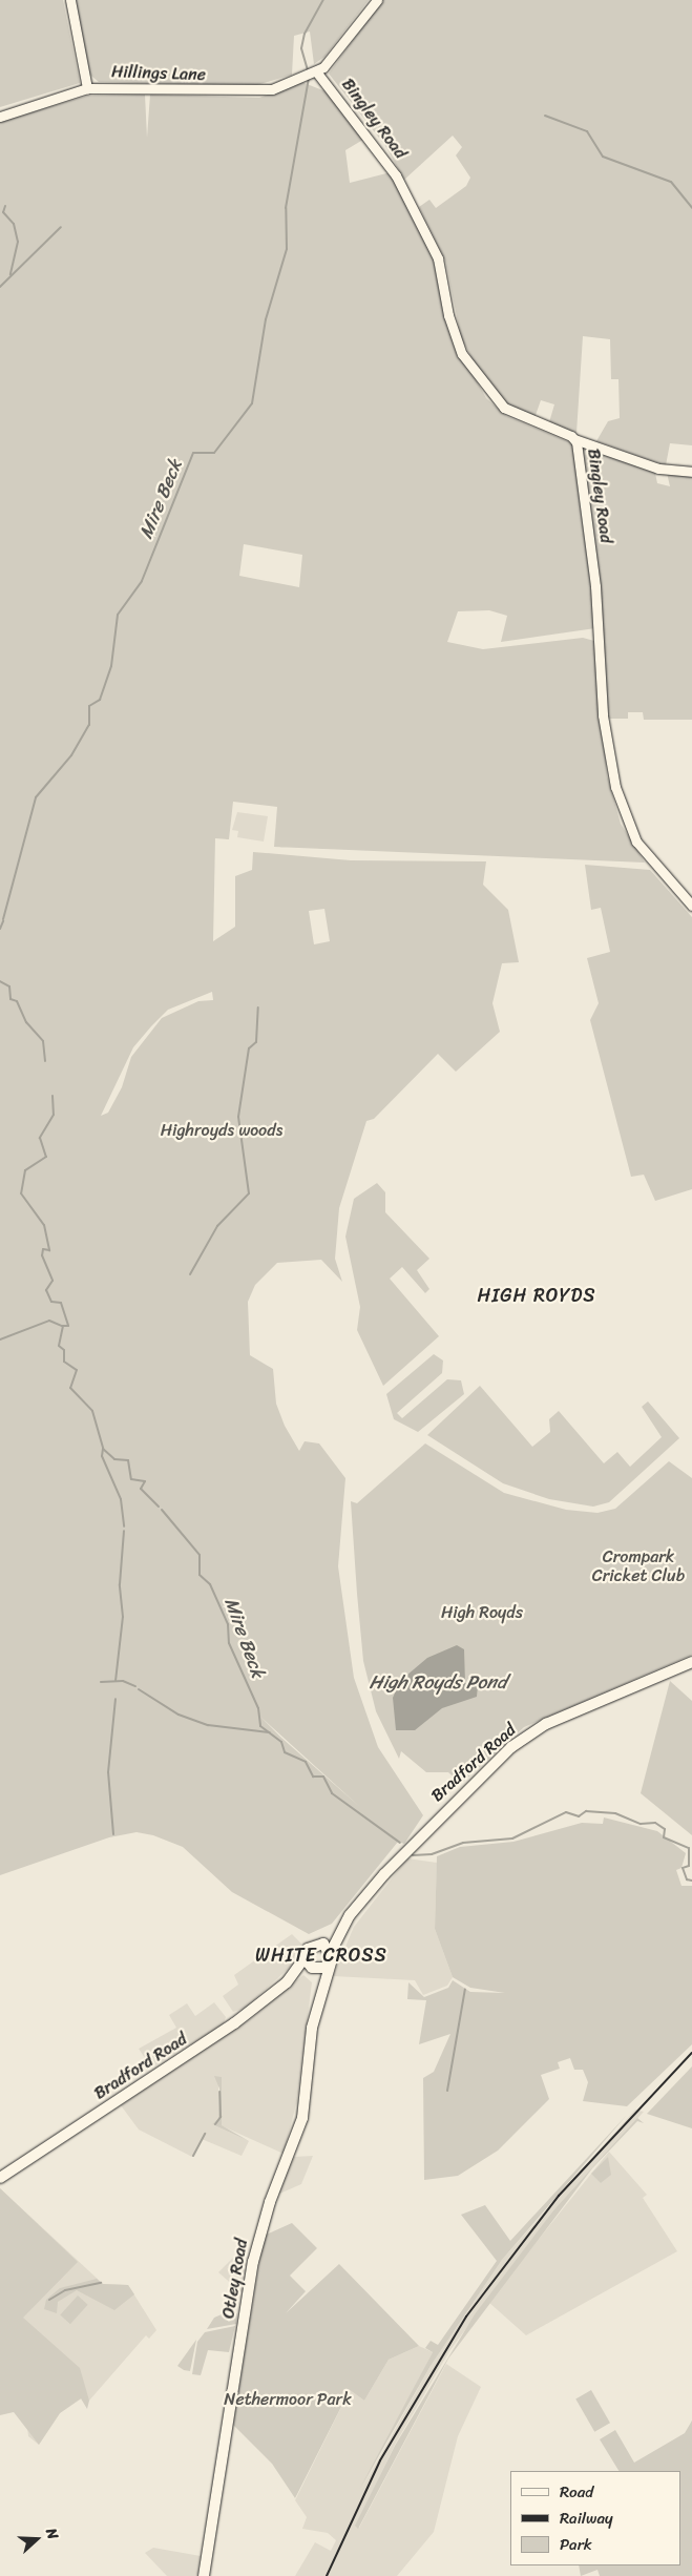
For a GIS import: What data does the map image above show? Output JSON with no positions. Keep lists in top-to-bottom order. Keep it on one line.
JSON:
{"streets":{"main road":["Bradford Road","Otley Road"],"street":["Hillings Lane","Bingley Road"]},"crossings":[["Hillings Lane","Bingley Road"],["Bradford Road","Otley Road"]],"districts":["HIGH ROYDS","WHITE CROSS"],"water":["Mire Beck","High Royds Pond"],"parks":["Highroyds woods","Crompark Cricket Club","High Royds","Nethermoor Park"],"legend":["Road","Railway","Park"],"north":"right"}
